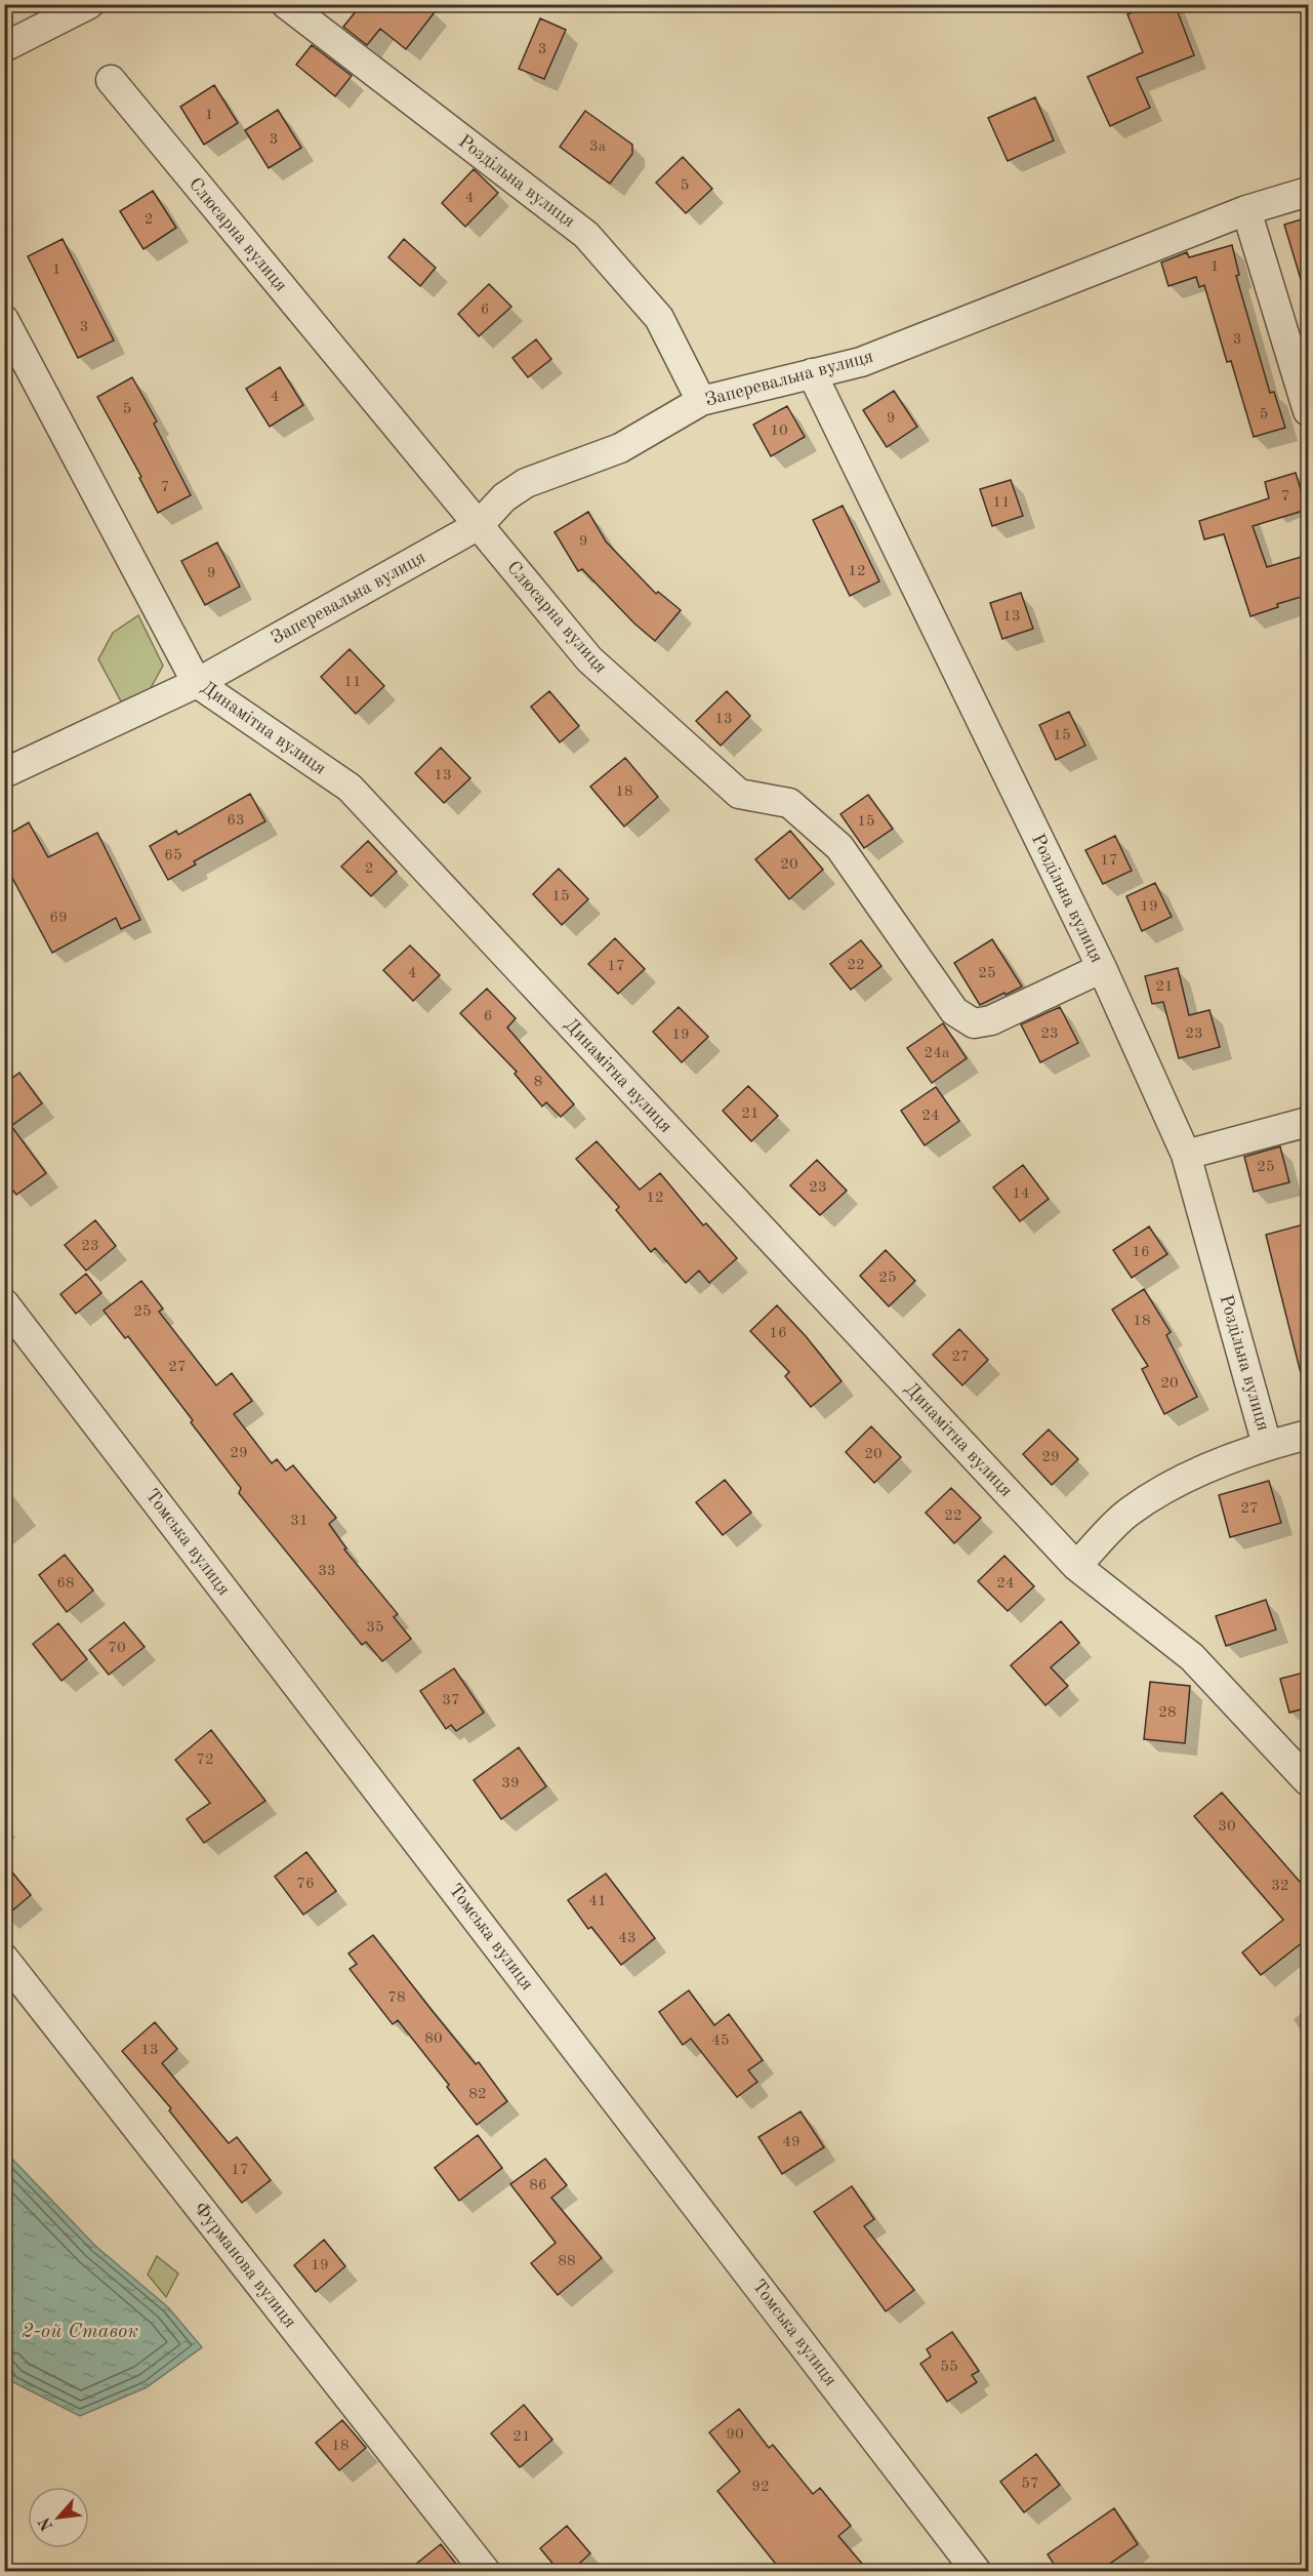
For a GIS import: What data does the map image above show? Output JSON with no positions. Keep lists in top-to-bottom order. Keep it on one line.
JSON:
{"streets":{"street":["Роздільна вулиця","Слюсарна вулиця","Заперевальна вулиця","Динамітна вулиця","Томська вулиця","Фурманова вулиця"]},"crossings":[["Роздільна вулиця","Слюсарна вулиця"],["Роздільна вулиця","Заперевальна вулиця"],["Слюсарна вулиця","Заперевальна вулиця"],["Заперевальна вулиця","Динамітна вулиця"]],"water":["2-ой Ставок"],"house_numbers":["3","1","3","3а","5","4","2","1","1","6","3","3","4","5","5","9","10","7","7","11","9","12","9","13","11","13","15","13","18","63","15","65","17","20","2","15","19","69","22","17","4","25","21","6","23","23","19","24а","8","21","24","25","23","14","12","23","16","25","25","18","16","27","27","20","29","20","29","27","22","31","33","68","24","35","70","37","28","72","39","30","76","32","41","43","78","80","45","13","82","49","17","86","88","19","55","90","21","18","57","92"],"north":"bottom left"}
